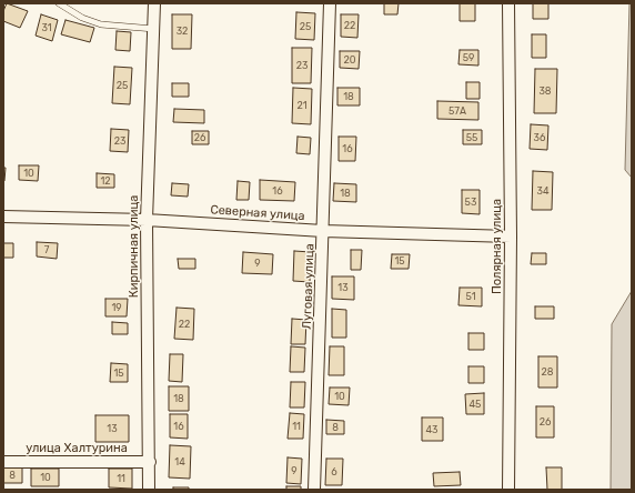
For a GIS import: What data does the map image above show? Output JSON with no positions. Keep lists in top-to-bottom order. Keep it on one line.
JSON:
{"streets":{"street":["Северная улица","Кирпичная улица","Полярная улица","Луговая улица","улица Халтурина"]},"crossings":[["Северная улица","Кирпичная улица"],["Северная улица","Полярная улица"],["Северная улица","Луговая улица"],["Кирпичная улица","улица Халтурина"]],"house_numbers":["22","25","31","32","59","20","23","25","38","18","21","57А","26","55","36","23","16","10","12","16","34","18","53","7","15","9","13","51","19","22","28","15","10","18","45","26","16","11","8","13","43","14","9","6","8","10","11"]}
